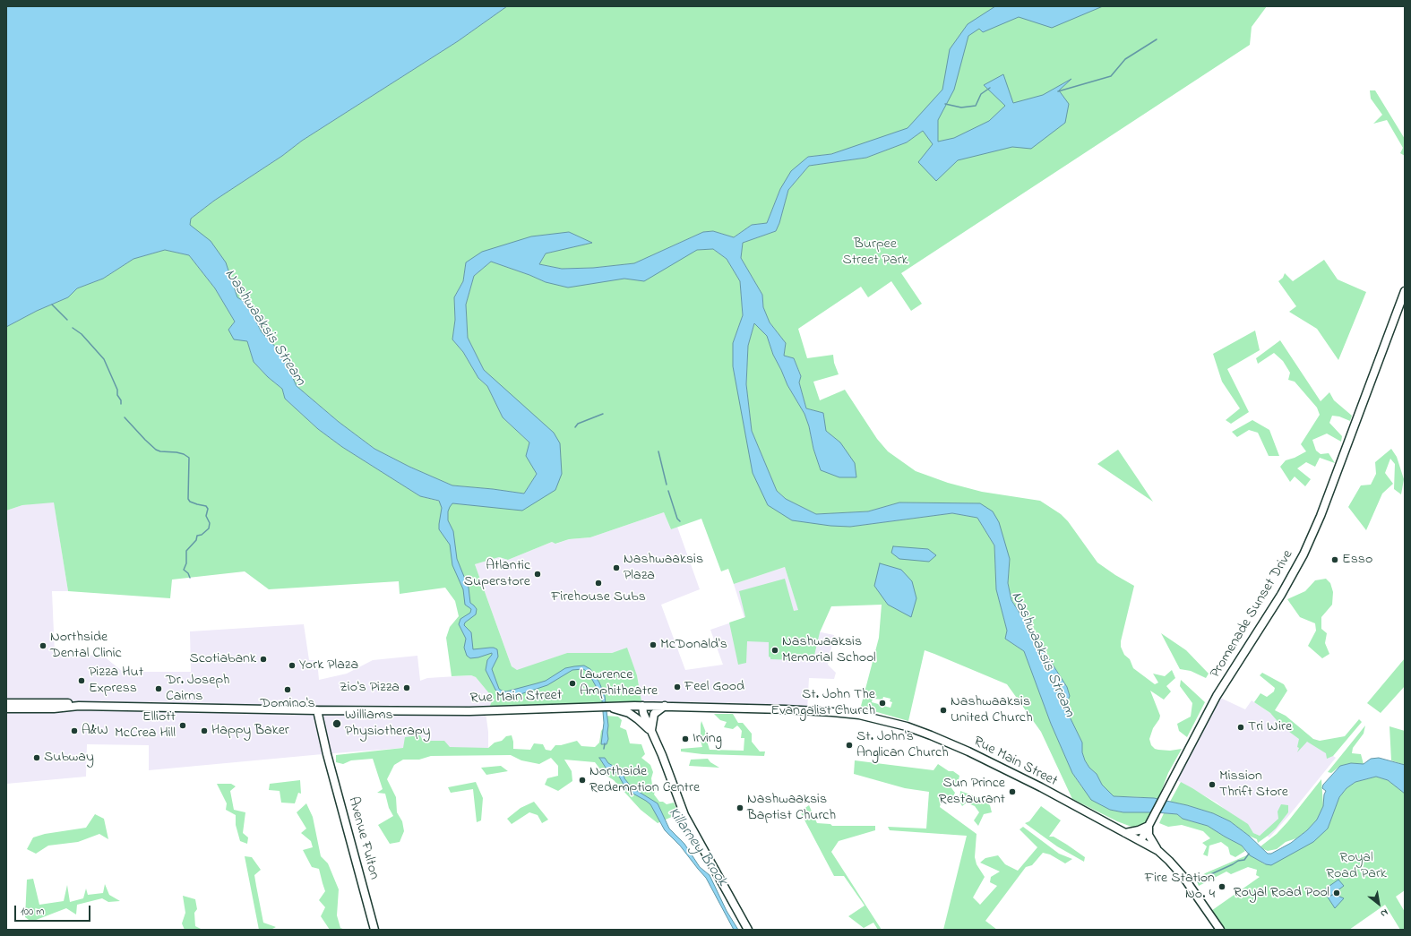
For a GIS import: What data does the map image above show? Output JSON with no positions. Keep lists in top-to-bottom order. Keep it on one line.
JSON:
{"streets":{"main road":["Promenade Sunset Drive","Rue Main Street","Avenue Fulton"]},"crossings":[["Promenade Sunset Drive","Rue Main Street"],["Rue Main Street","Avenue Fulton"]],"water":["Nashwaaksis Stream","Killarney Brook"],"parks":["Burpee Street Park","Royal Road Park"],"places":["Esso","Nashwaaksis Plaza","Atlantic Superstore","Firehouse Subs","McDonald's","Northside Dental Clinic","Nashwaaksis Memorial School","Scotiabank","York Plaza","Pizza Hut Express","Lawrence Amphitheatre","Feel Good","Zio's Pizza","Dr. Joseph Cairns","Domino's","St. John The Evangalist Church","Nashwaaksis United Church","Williams Physiotherapy","Elliott McCrea Hill","Tri Wire","A&W","Happy Baker","Irving","St. John's Anglican Church","Subway","Northside Redemption Centre","Mission Thrift Store","Sun Prince Restaurant","Nashwaaksis Baptist Church","Fire Station No. 4","Royal Road Pool"],"scale_bar":"100 m","north":"bottom right"}
